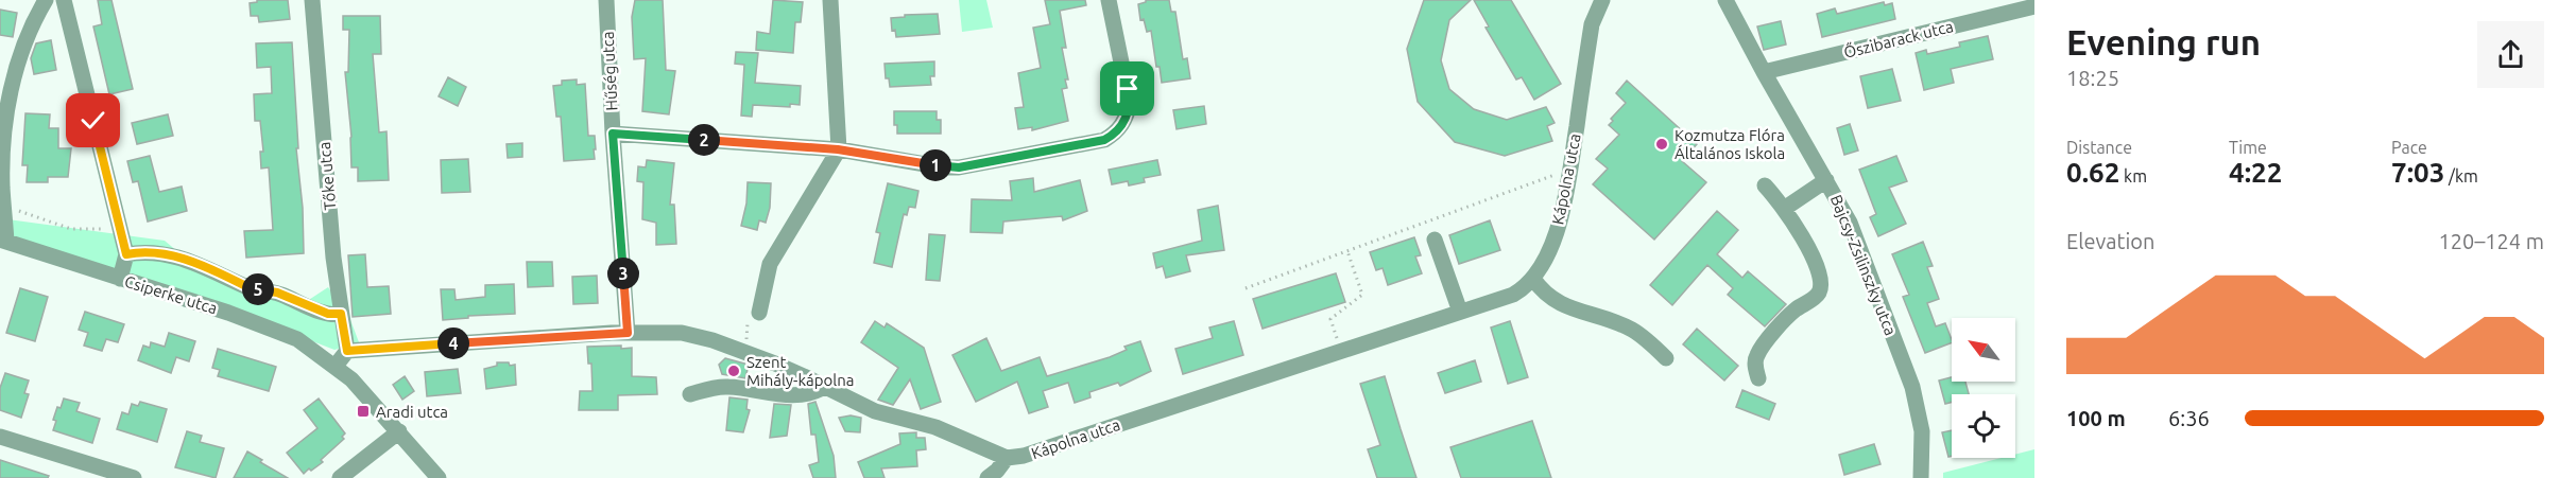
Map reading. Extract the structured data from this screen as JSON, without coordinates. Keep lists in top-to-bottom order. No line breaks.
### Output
{"streets":{"street":["Őszibarack utca","Hűség utca","Tőke utca","Kápolna utca","Bajcsy-Zsilinszky utca","Csiperke utca"]},"crossings":[["Őszibarack utca","Bajcsy-Zsilinszky utca"]],"places":{"other":["Kozmutza Flóra Általános Iskola","Szent Mihály-kápolna"],"transit":["Aradi utca"]},"north":"top left","page":{"heading":["Evening run","18:25"],"stats":[["Distance","0.62 km"],["Time","4:22"],["Pace","7:03 /km"]],"pins":["2","1","3","5","4"],"chart":["Elevation","120–124 m"],"list":[{"name":"100 m","note":"6:36"}]}}
